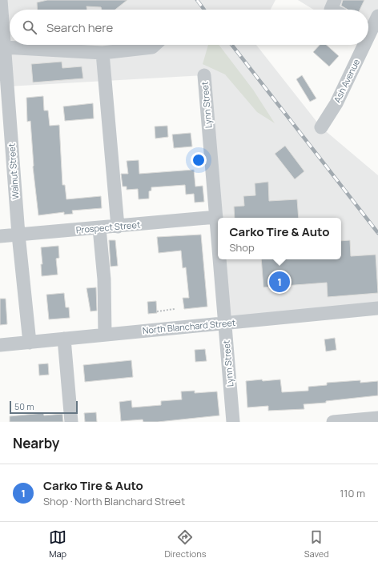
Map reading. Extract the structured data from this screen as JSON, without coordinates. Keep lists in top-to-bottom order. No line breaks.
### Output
{"streets":{"street":["Ash Avenue","Lynn Street","Walnut Street","Prospect Street","North Blanchard Street"]},"crossings":[["Lynn Street","Prospect Street"],["Lynn Street","North Blanchard Street"],["Walnut Street","Prospect Street"],["Walnut Street","North Blanchard Street"]],"scale_bar":"50 m","page":{"search":"Search here","popup":["Carko Tire & Auto","Shop"],"pins":"1","scale":"50 m","heading":"Nearby","list":[{"mark":"1","name":"Carko Tire & Auto","note":"Shop · North Blanchard Street","value":"110 m"}],"nav":["Map","Directions","Saved"]}}
